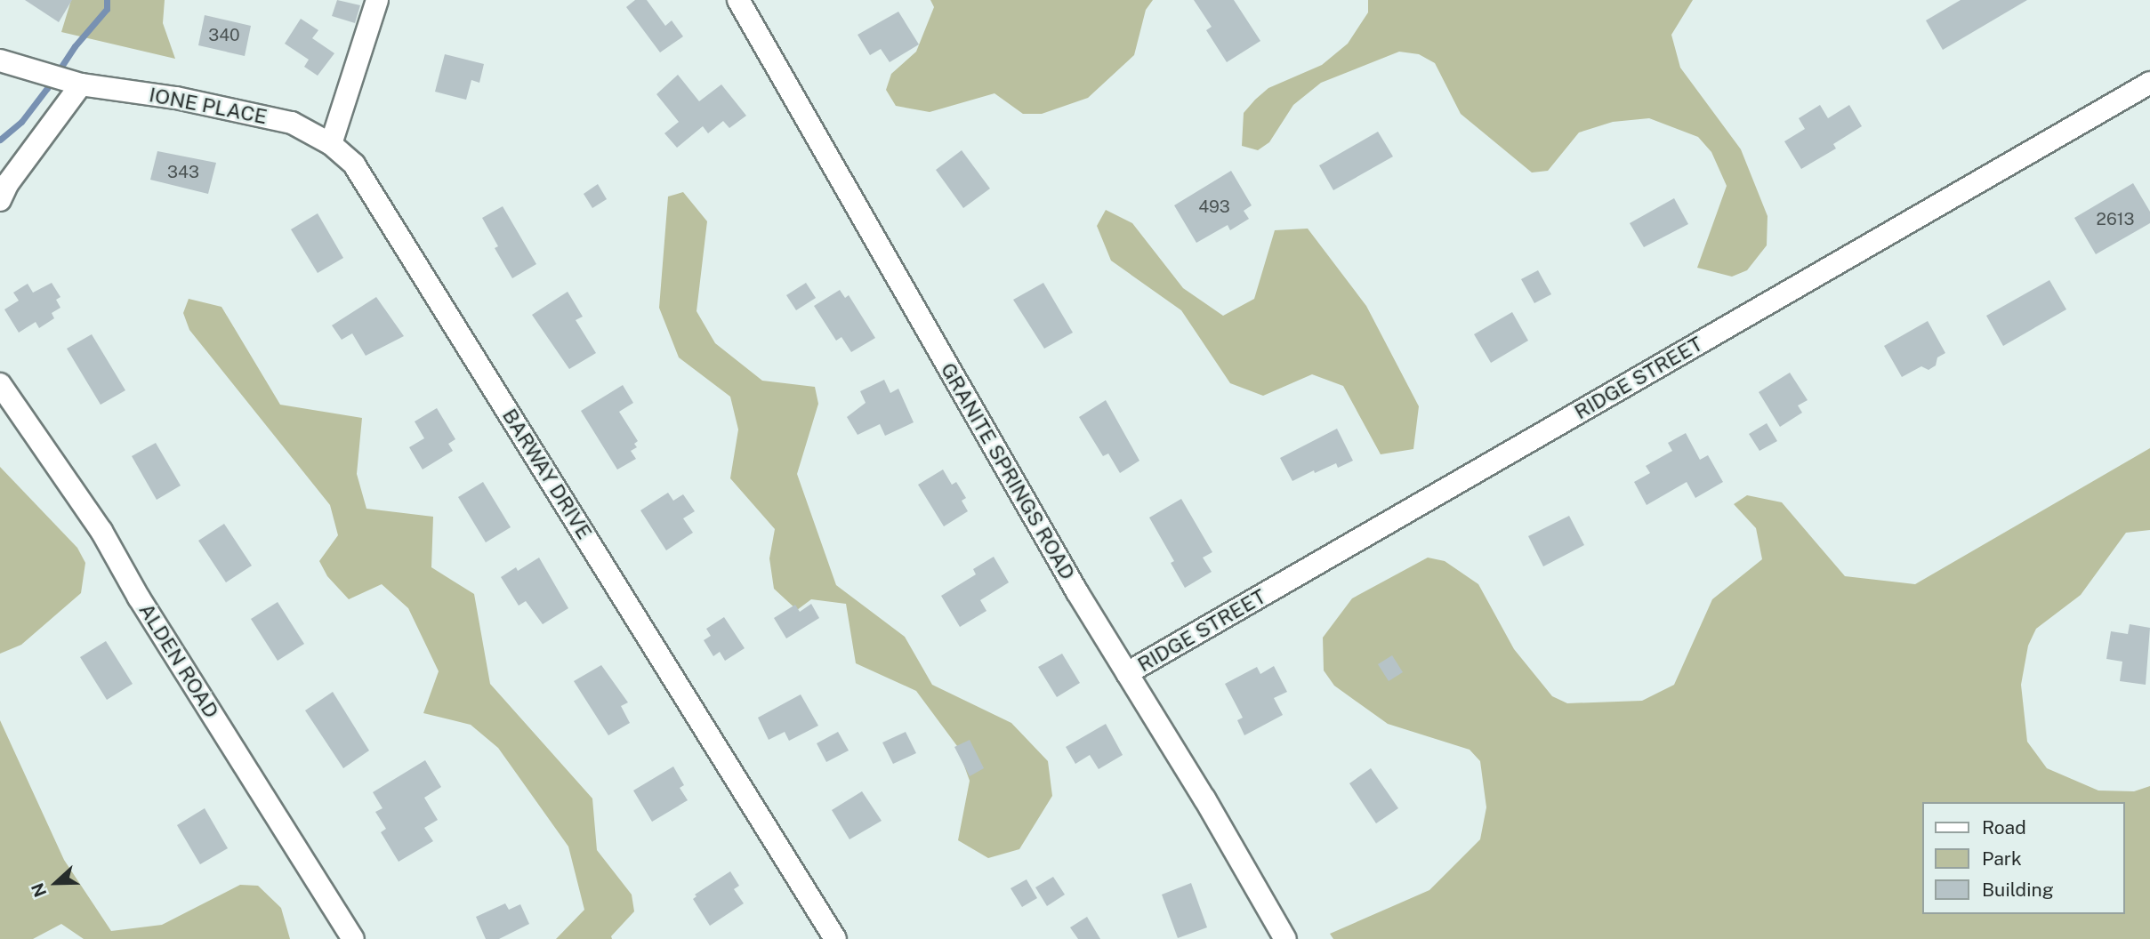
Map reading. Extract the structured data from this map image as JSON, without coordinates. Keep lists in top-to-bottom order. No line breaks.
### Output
{"streets":{"street":["IONE PLACE","RIDGE STREET","GRANITE SPRINGS ROAD","BARWAY DRIVE","ALDEN ROAD"]},"crossings":[["IONE PLACE","BARWAY DRIVE"],["RIDGE STREET","GRANITE SPRINGS ROAD"]],"house_numbers":["340","343","493","2613"],"legend":["Road","Park","Building"],"north":"left"}
